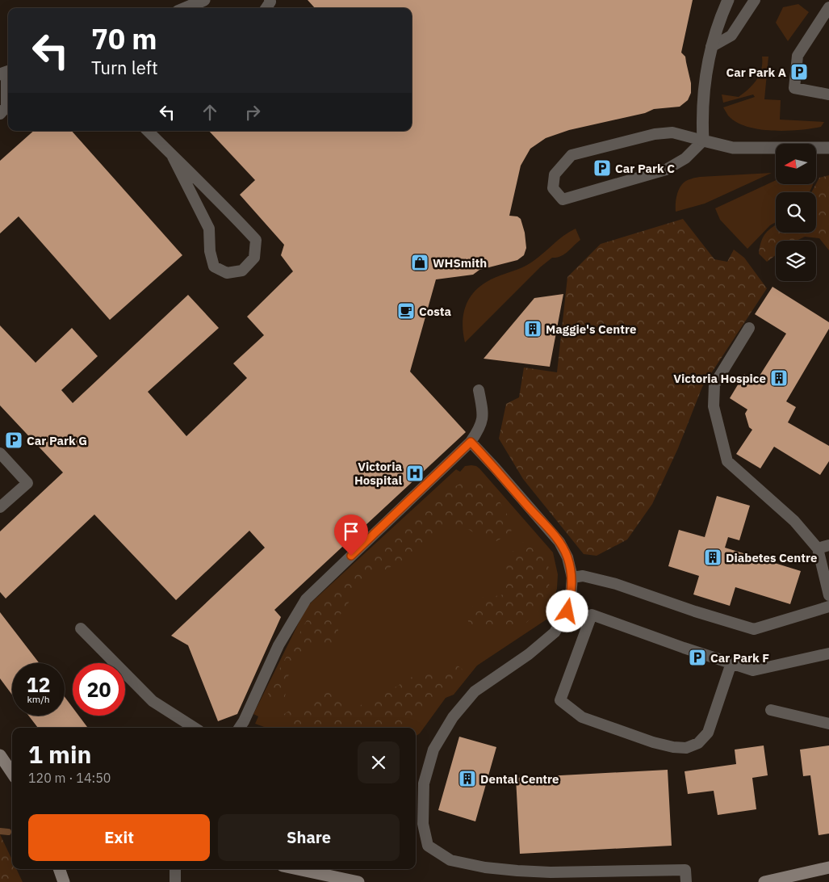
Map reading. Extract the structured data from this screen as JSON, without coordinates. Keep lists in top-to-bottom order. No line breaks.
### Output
{"places":{"parking":["Car Park A","Car Park C","Car Park G","Car Park F"],"shop":["WHSmith"],"cafe":["Costa"],"building":["Maggie's Centre","Victoria Hospice","Diabetes Centre","Dental Centre"],"hospital":["Victoria Hospital"]},"north":"left","page":{"turn":["70 m","Turn left"],"speed":"12 km/h","limit":"20","heading":["1 min","120 m · 14:50"],"buttons":["Exit","Share"]}}
